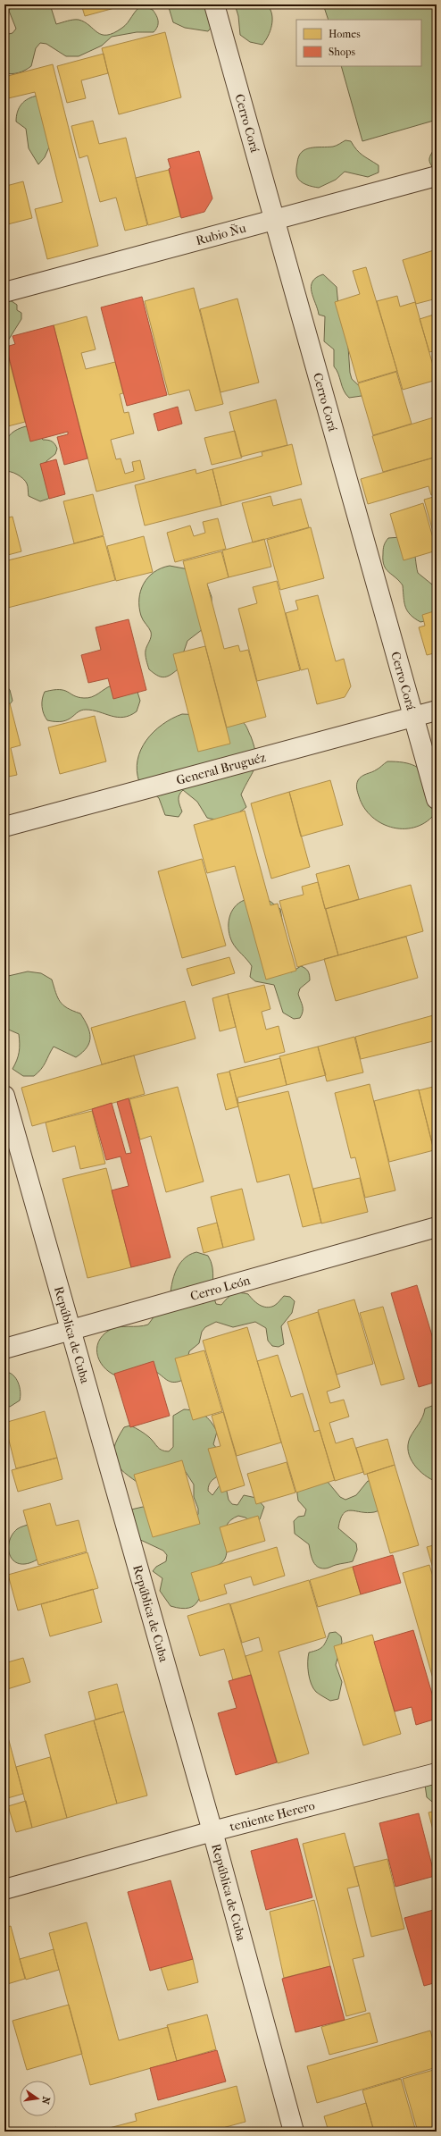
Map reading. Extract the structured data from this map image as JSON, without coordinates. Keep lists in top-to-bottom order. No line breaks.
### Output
{"streets":{"street":["Cerro Corá","Rubio Ñu","General Bruguéz","Cerro León","República de Cuba","teniente Herero"]},"crossings":[["Cerro Corá","Rubio Ñu"],["Cerro Corá","General Bruguéz"],["Cerro León","República de Cuba"],["República de Cuba","teniente Herero"]],"legend":["Homes","Shops"],"north":"right"}
